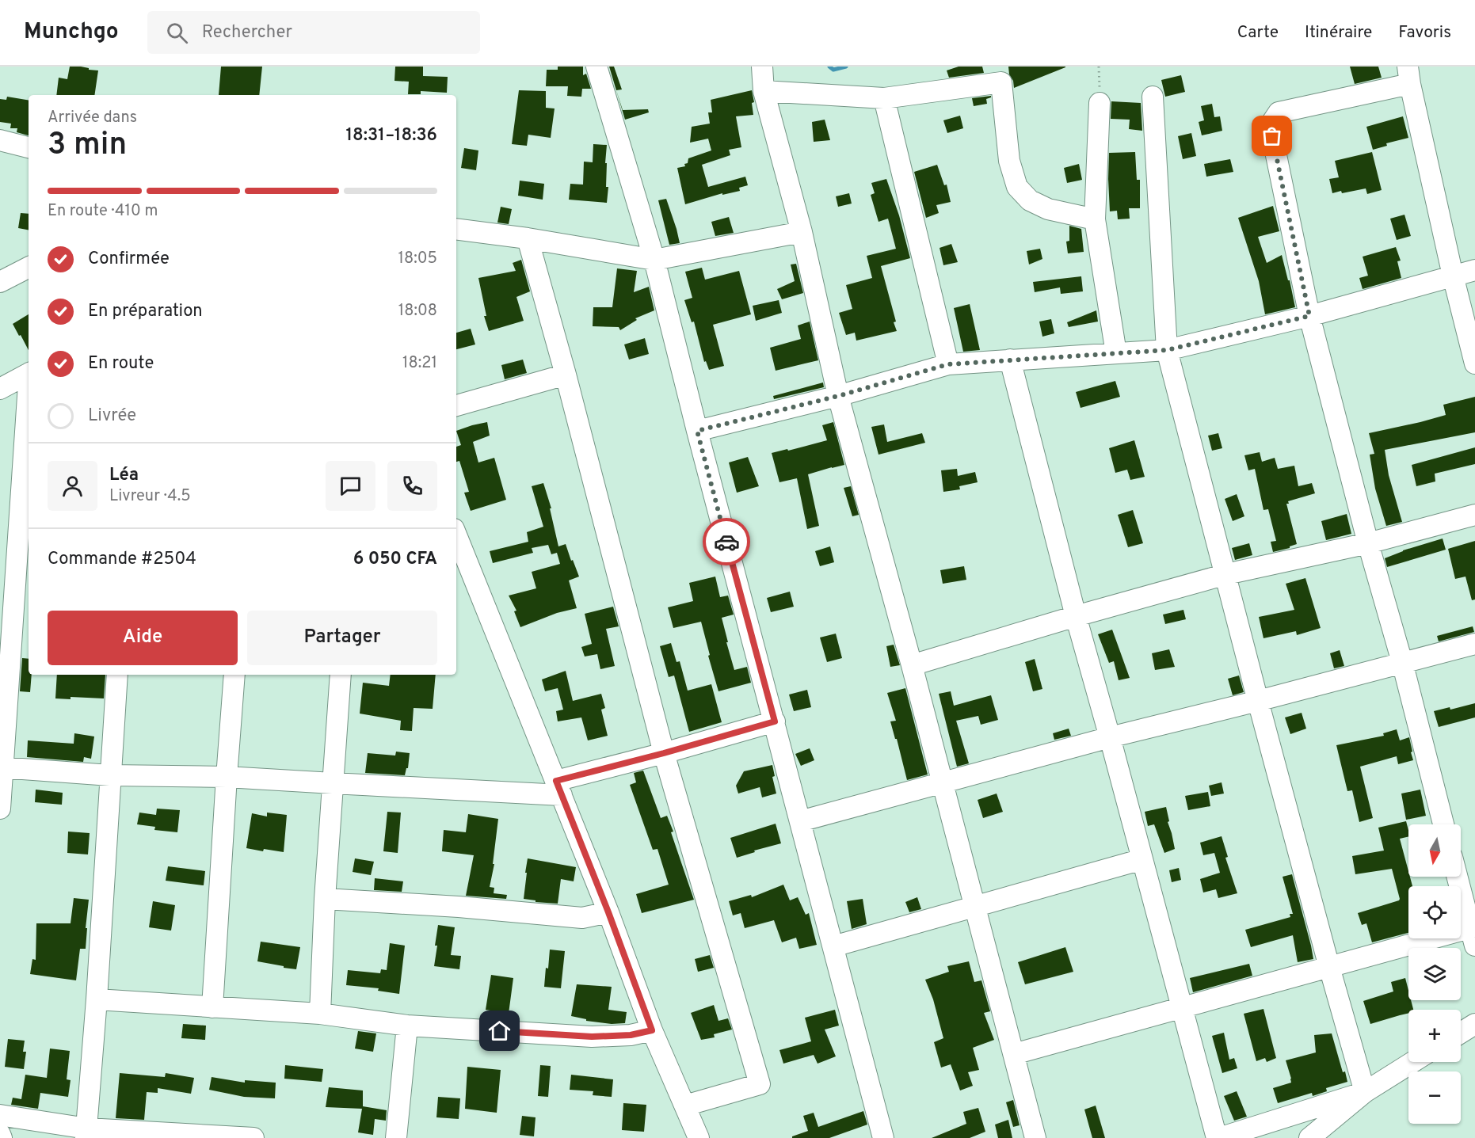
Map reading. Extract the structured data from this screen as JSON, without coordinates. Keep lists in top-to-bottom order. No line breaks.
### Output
{"north":"bottom","page":{"header":"Munchgo","search":"Rechercher","nav":["Carte","Itinéraire","Favoris"],"heading":["3 min","Arrivée dans","18:31–18:36"],"panel":["Léa","Livreur · 4.5","Commande #2504","6 050 CFA"],"bar":"En route · 410 m","list":[["Confirmée","18:05"],["En préparation","18:08"],["En route","18:21"],"Livrée"],"buttons":["Aide","Partager"],"map_buttons":["+","−"]}}
